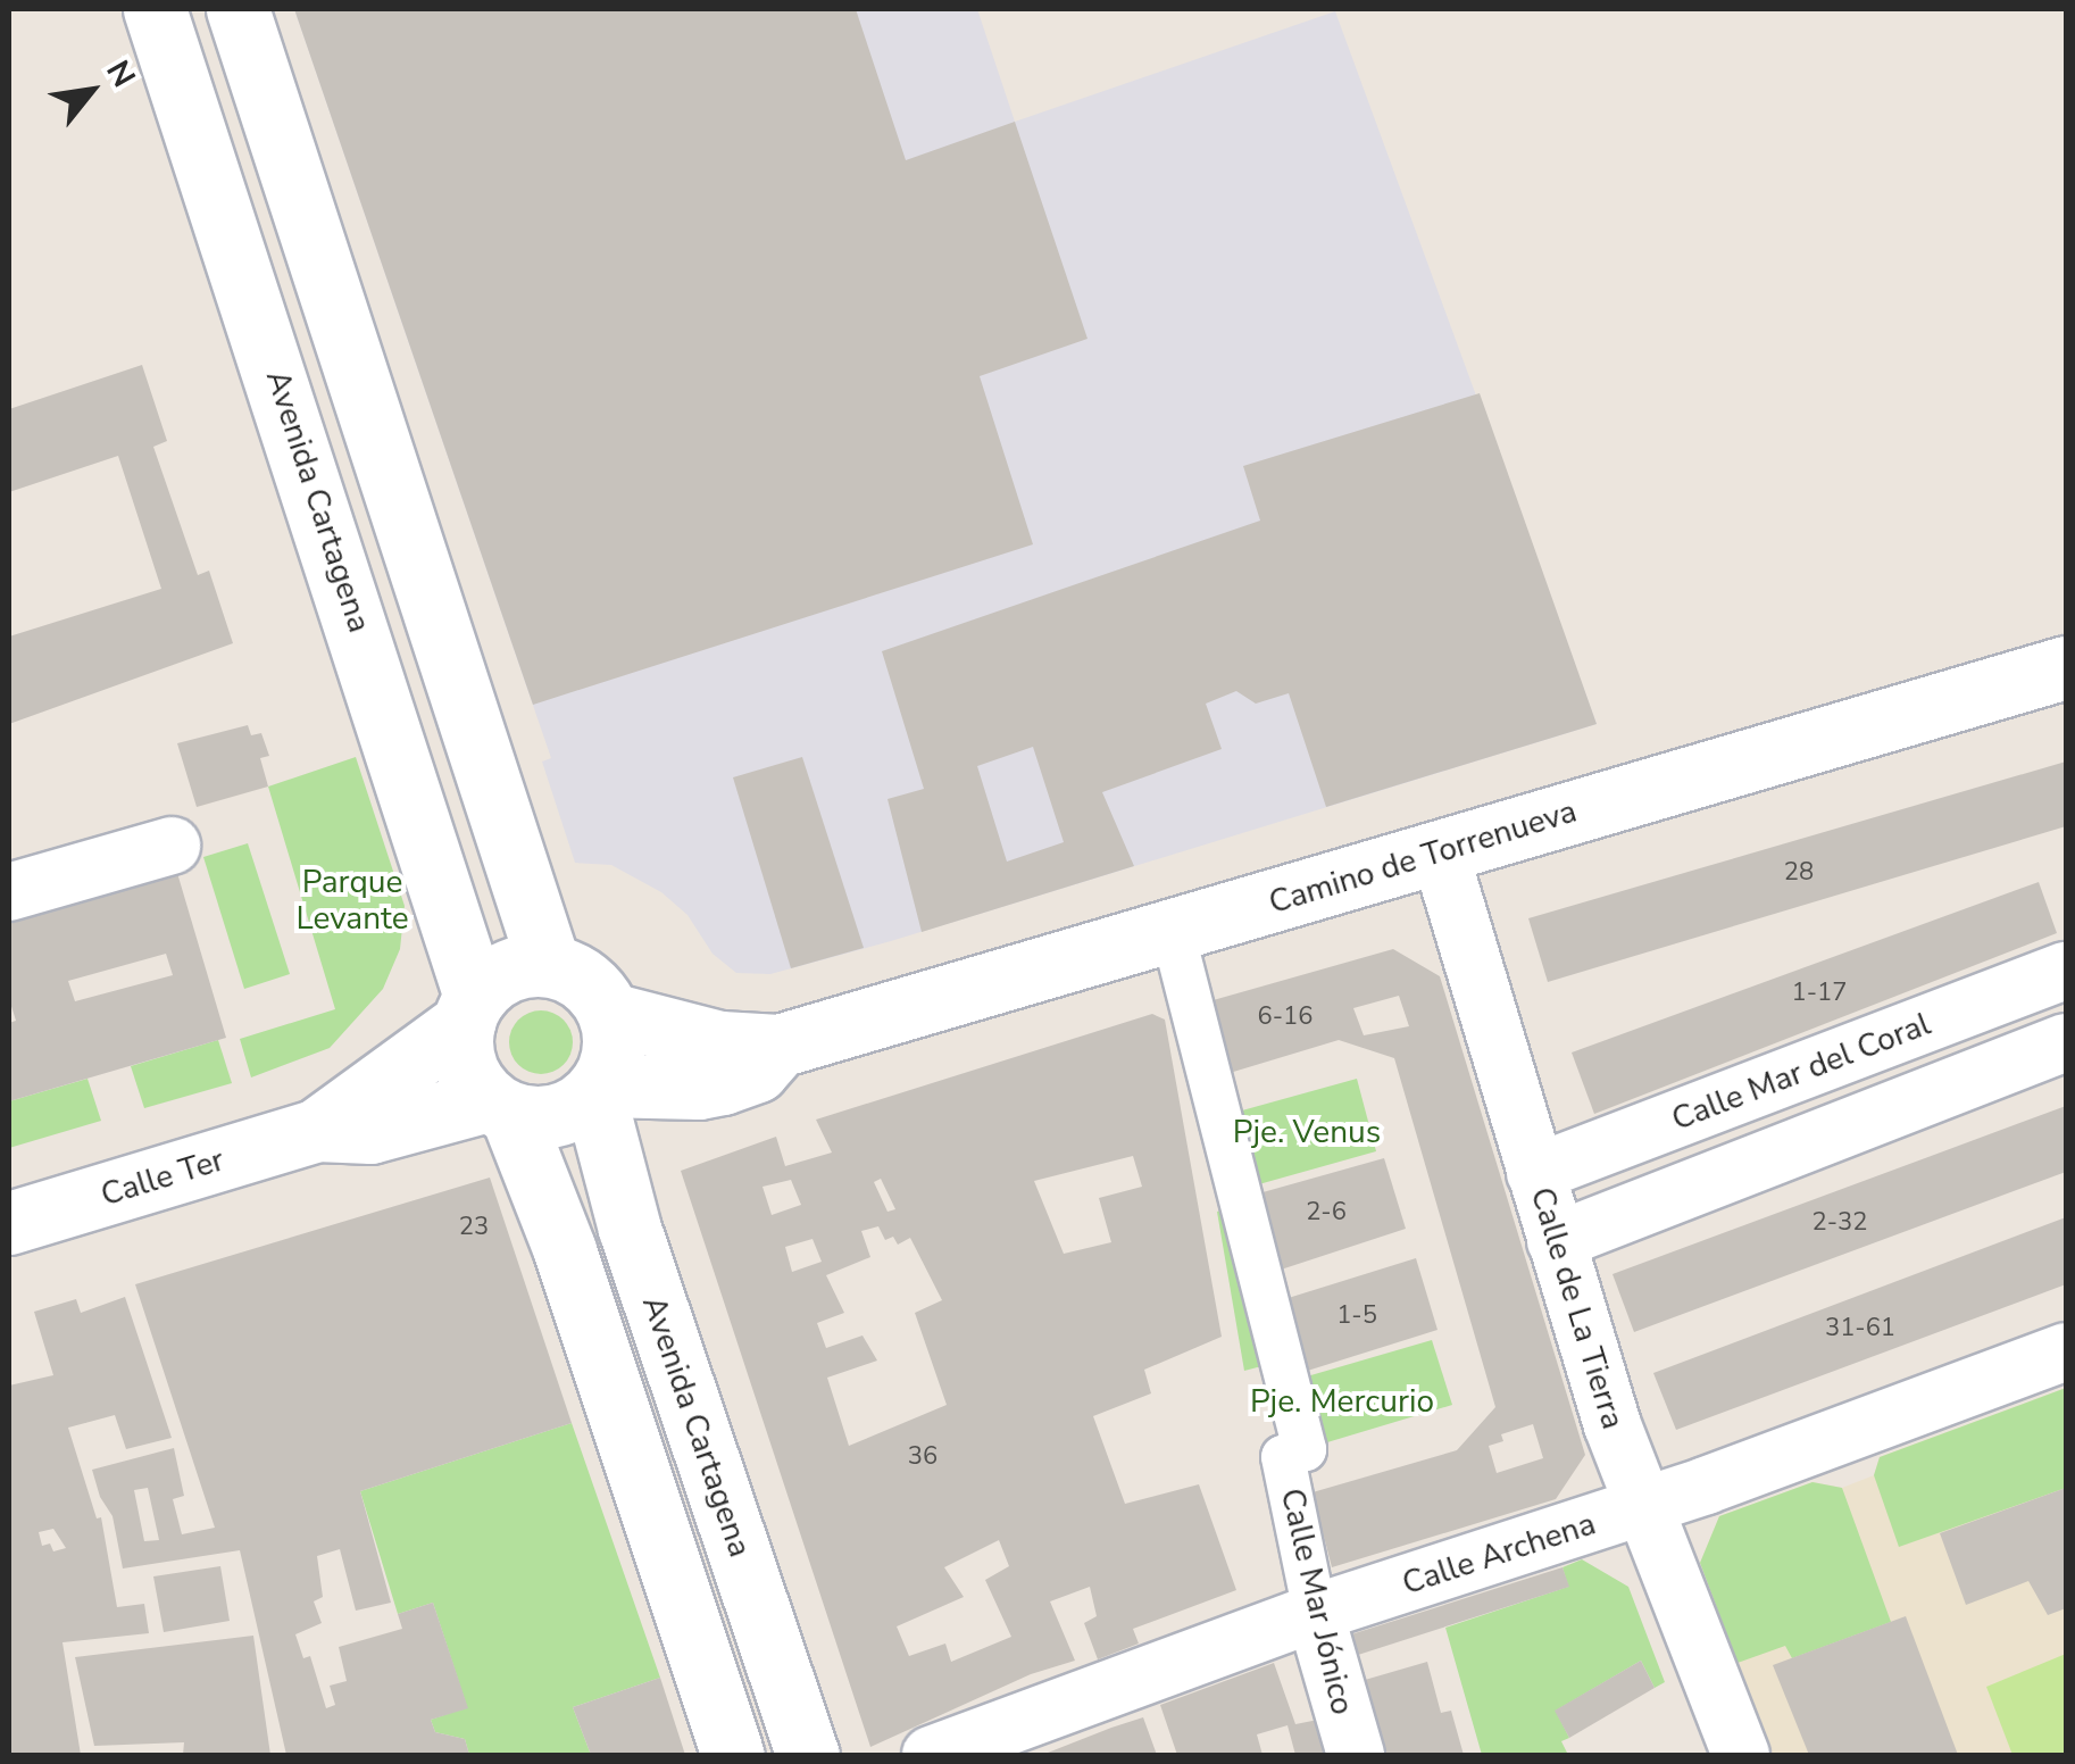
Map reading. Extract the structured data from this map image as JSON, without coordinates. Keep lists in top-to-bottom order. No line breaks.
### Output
{"streets":{"main road":["Avenida Cartagena","Camino de Torrenueva","Calle Ter"],"street":["Calle Mar del Coral","Calle de La Tierra","Calle Archena","Calle Mar Jónico"]},"crossings":[["Avenida Cartagena","Camino de Torrenueva"],["Avenida Cartagena","Calle Ter"],["Camino de Torrenueva","Calle Ter"],["Camino de Torrenueva","Calle de La Tierra"],["Camino de Torrenueva","Calle Mar Jónico"],["Calle Mar del Coral","Calle de La Tierra"],["Calle de La Tierra","Calle Archena"],["Calle Archena","Calle Mar Jónico"]],"parks":["Parque Levante","Pje. Venus","Pje. Mercurio"],"house_numbers":["28","1-17","6-16","2-6","2-32","23","1-5","31-61","36"],"north":"top right"}
